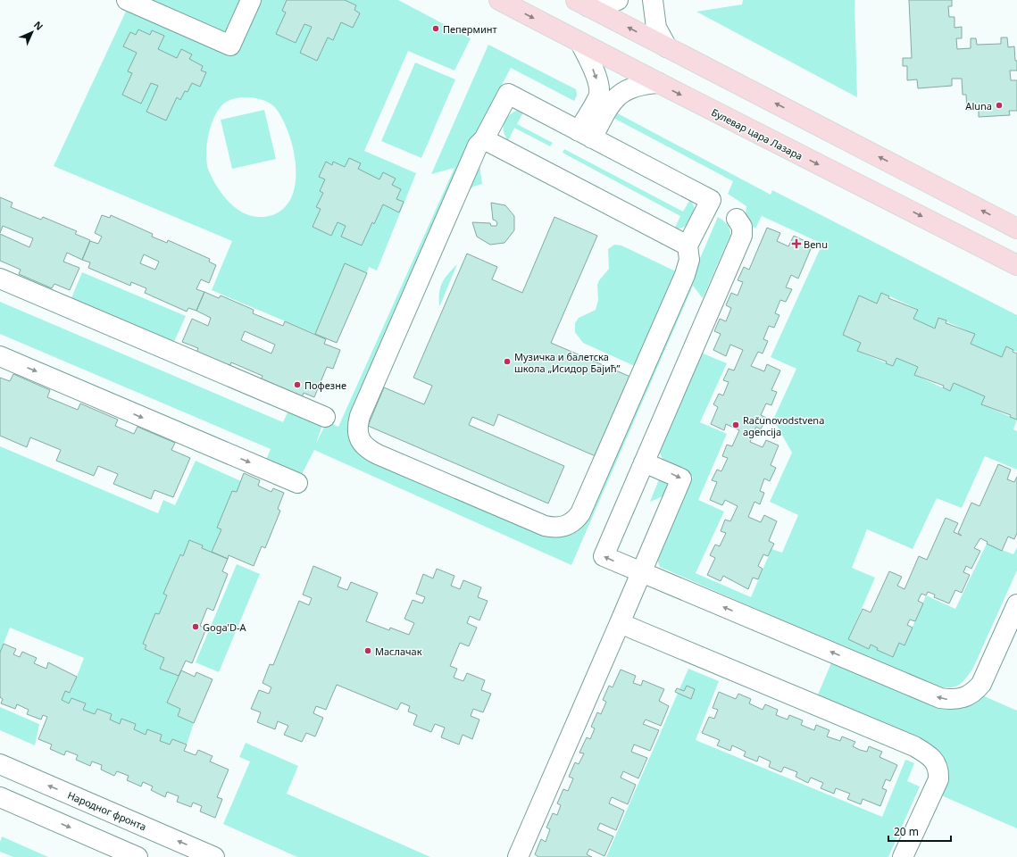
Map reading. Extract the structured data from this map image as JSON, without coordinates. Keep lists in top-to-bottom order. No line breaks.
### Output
{"streets":{"main road":["Булевар цара Лазара"],"street":["Народног фронта"]},"places":{"other":["Пеперминт","Aluna","Музичка и балетска школа „Исидор Бајић”","Пофезне","Računovodstvena agencija","Goga'D-A","Маслачак"],"health":["Benu"]},"scale_bar":"20 m","north":"top right"}
